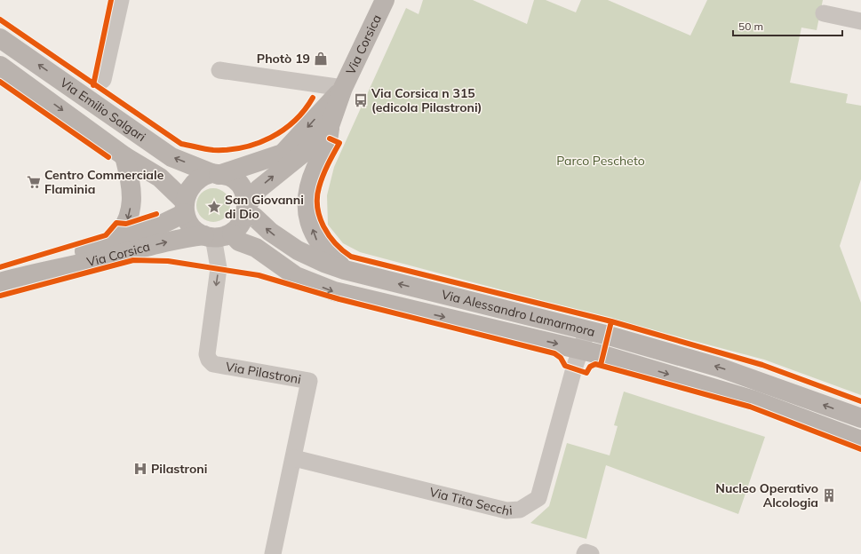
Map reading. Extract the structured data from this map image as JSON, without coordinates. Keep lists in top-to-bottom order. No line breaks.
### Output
{"streets":{"main road":["Via Corsica","Via Emilio Salgari","Via Alessandro Lamarmora"],"street":["Via Pilastroni","Via Tita Secchi"]},"crossings":[["Via Corsica","Via Emilio Salgari"],["Via Corsica","Via Alessandro Lamarmora"],["Via Corsica","Via Pilastroni"],["Via Emilio Salgari","Via Alessandro Lamarmora"],["Via Emilio Salgari","Via Pilastroni"],["Via Alessandro Lamarmora","Via Pilastroni"],["Via Alessandro Lamarmora","Via Tita Secchi"],["Via Pilastroni","Via Tita Secchi"]],"parks":["Parco Pescheto"],"places":{"shop":["Photò 19"],"bus stop":["Via Corsica n 315 (edicola Pilastroni)"],"supermarket":["Centro Commerciale Flaminia"],"place":["San Giovanni di Dio"],"hospital":["Pilastroni"],"building":["Nucleo Operativo Alcologia"]},"scale_bar":"50 m"}
